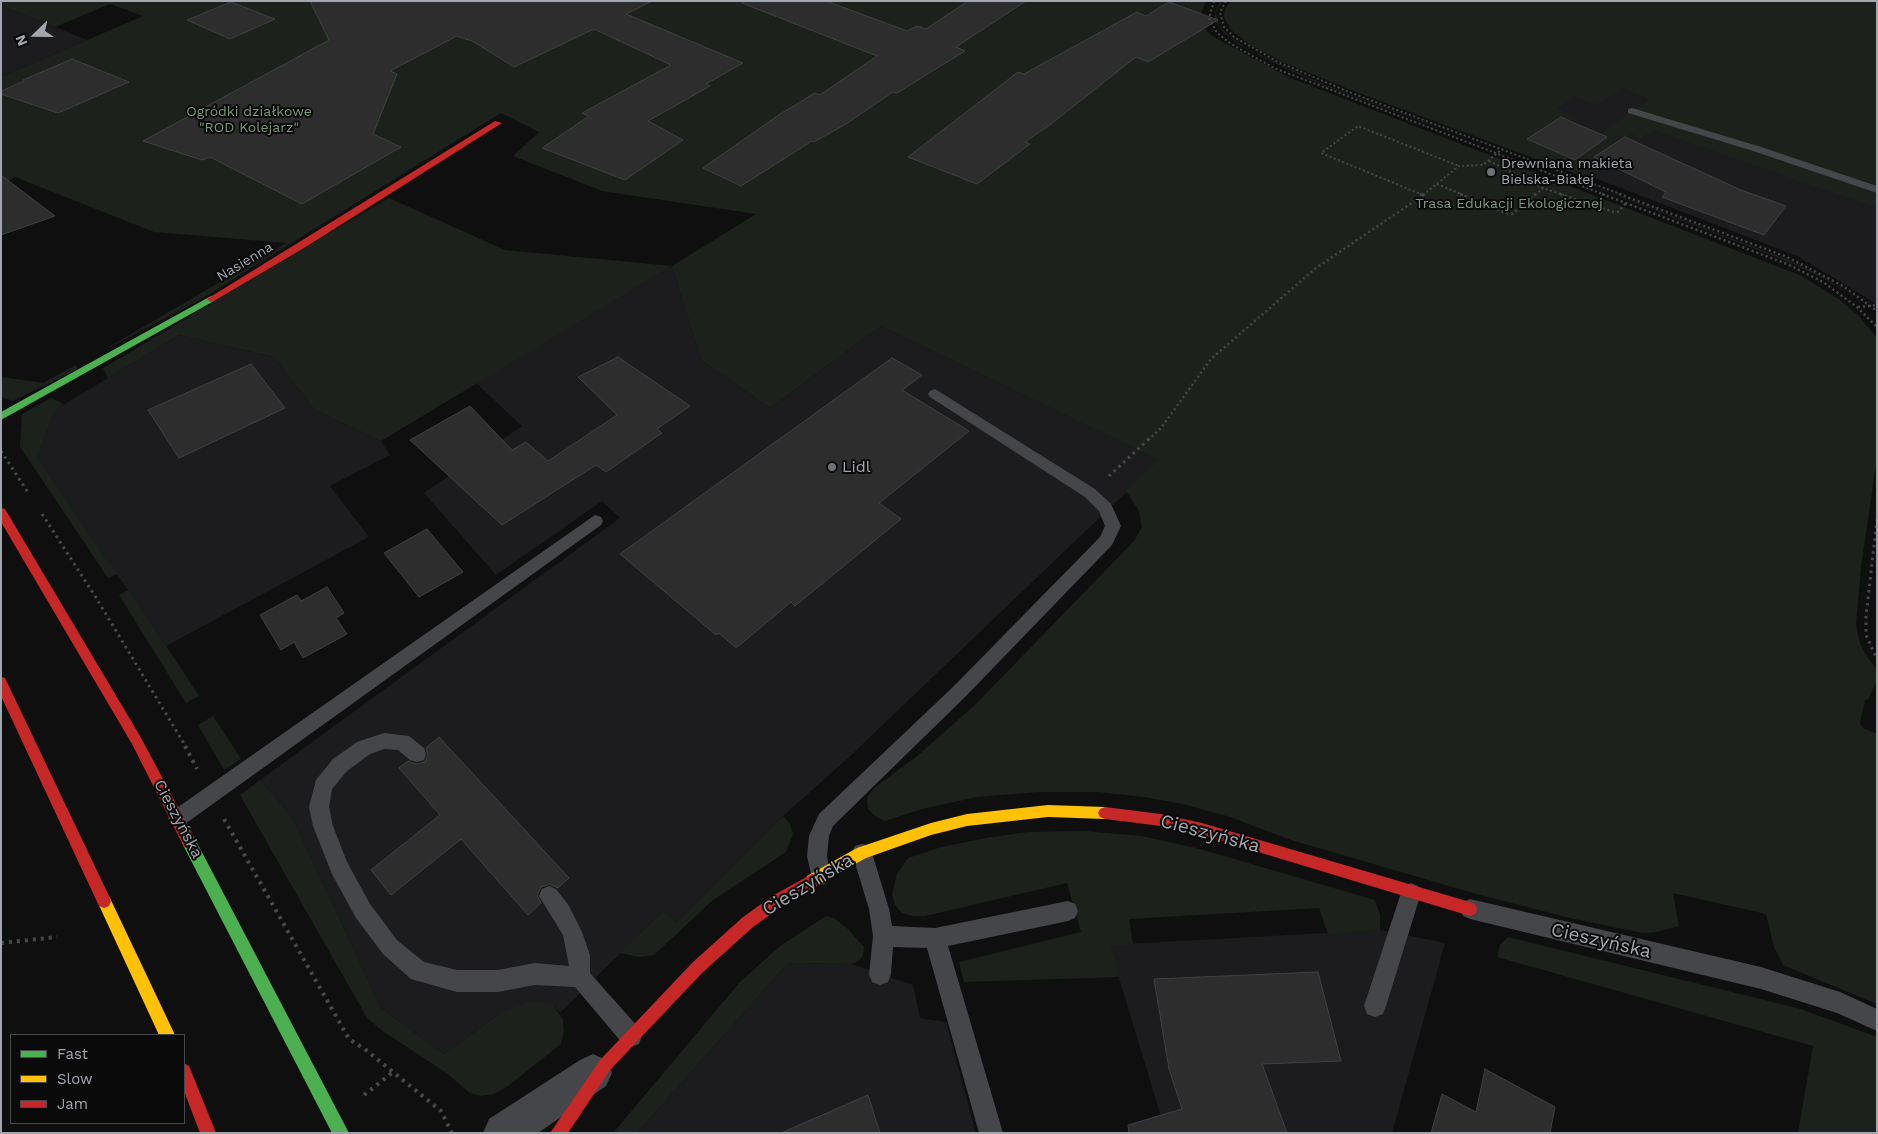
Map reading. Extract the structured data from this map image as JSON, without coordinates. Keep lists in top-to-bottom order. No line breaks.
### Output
{"streets":{"street":["Nasienna","Cieszyńska"]},"parks":["Ogródki działkowe \"ROD Kolejarz\"","Trasa Edukacji Ekologicznej"],"places":["Drewniana makieta Bielska-Białej","Lidl"],"legend":["Fast","Slow","Jam"],"north":"left"}
